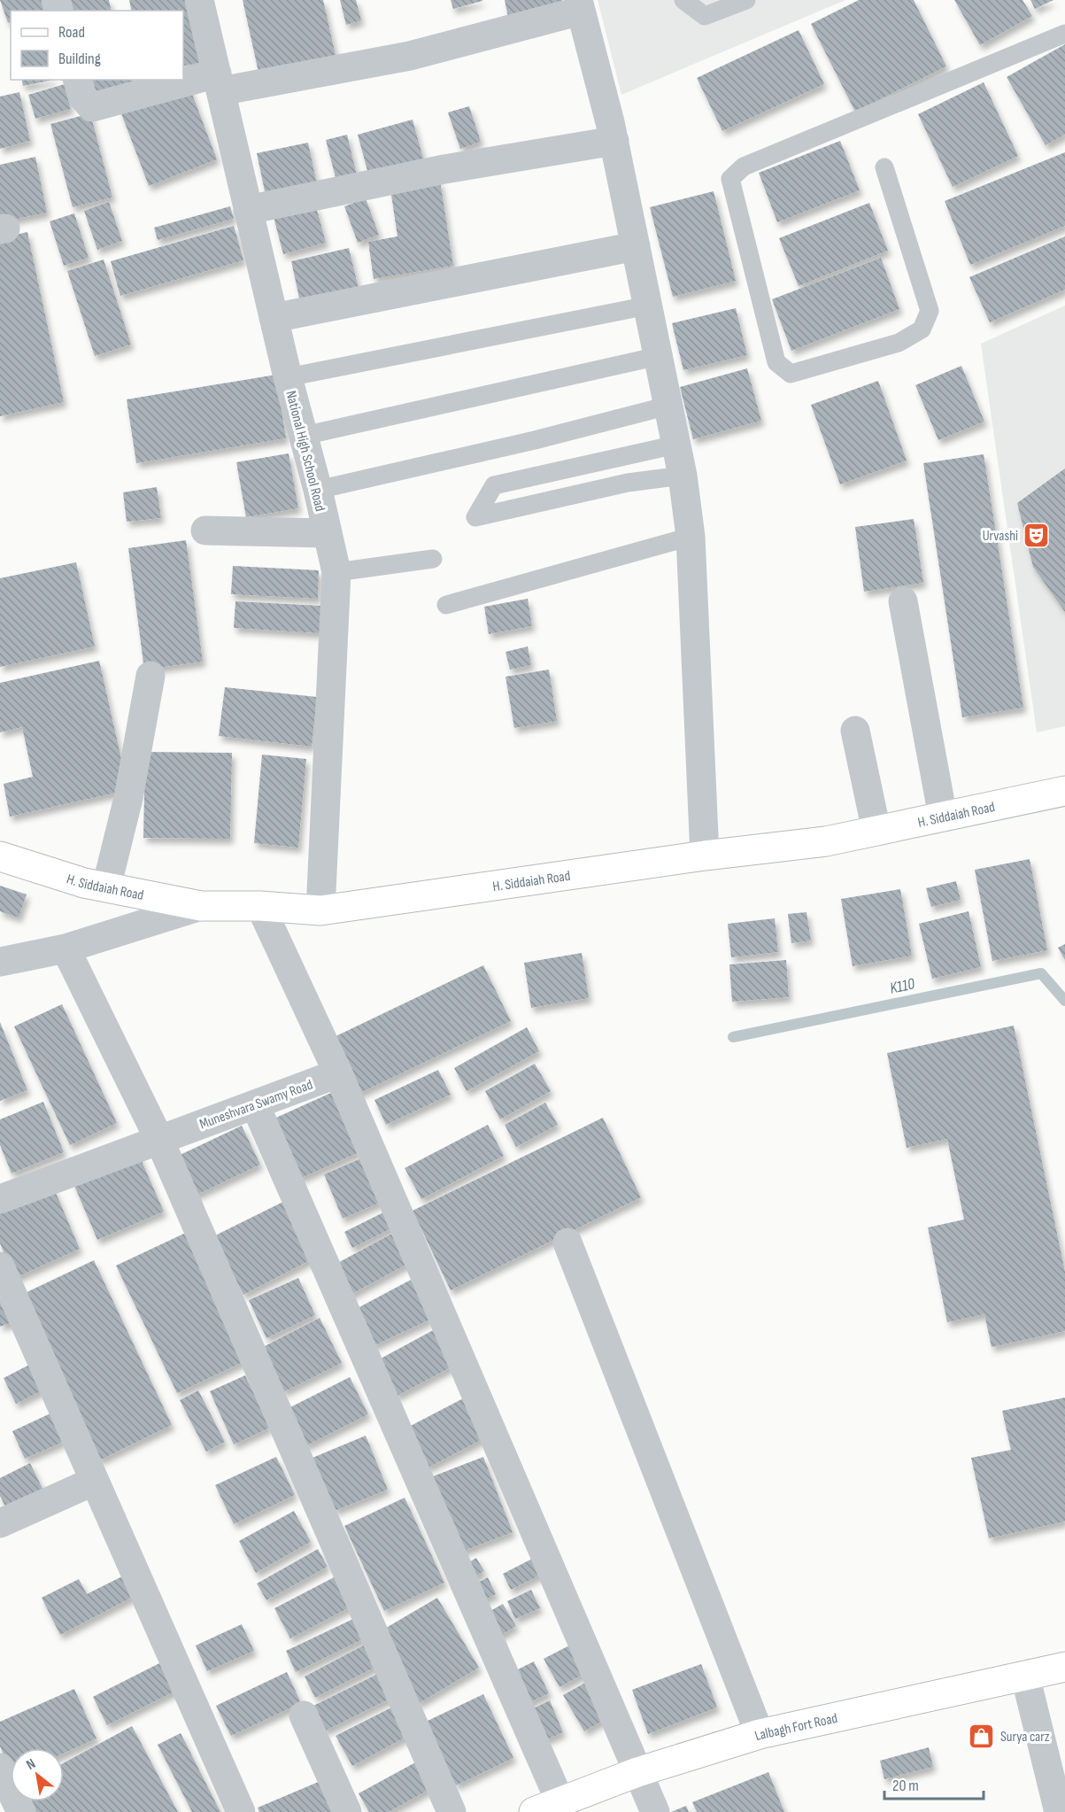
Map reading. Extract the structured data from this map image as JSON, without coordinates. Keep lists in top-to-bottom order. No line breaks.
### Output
{"streets":{"main road":["H. Siddaiah Road","Lalbagh Fort Road"],"street":["National High School Road","Muneshvara Swamy Road"]},"crossings":[["National High School Road","H. Siddaiah Road"]],"water":["K110"],"places":{"theatre":["Urvashi"],"shop":["Surya carz"]},"legend":["Road","Building"],"scale_bar":"20 m","north":"top left"}
